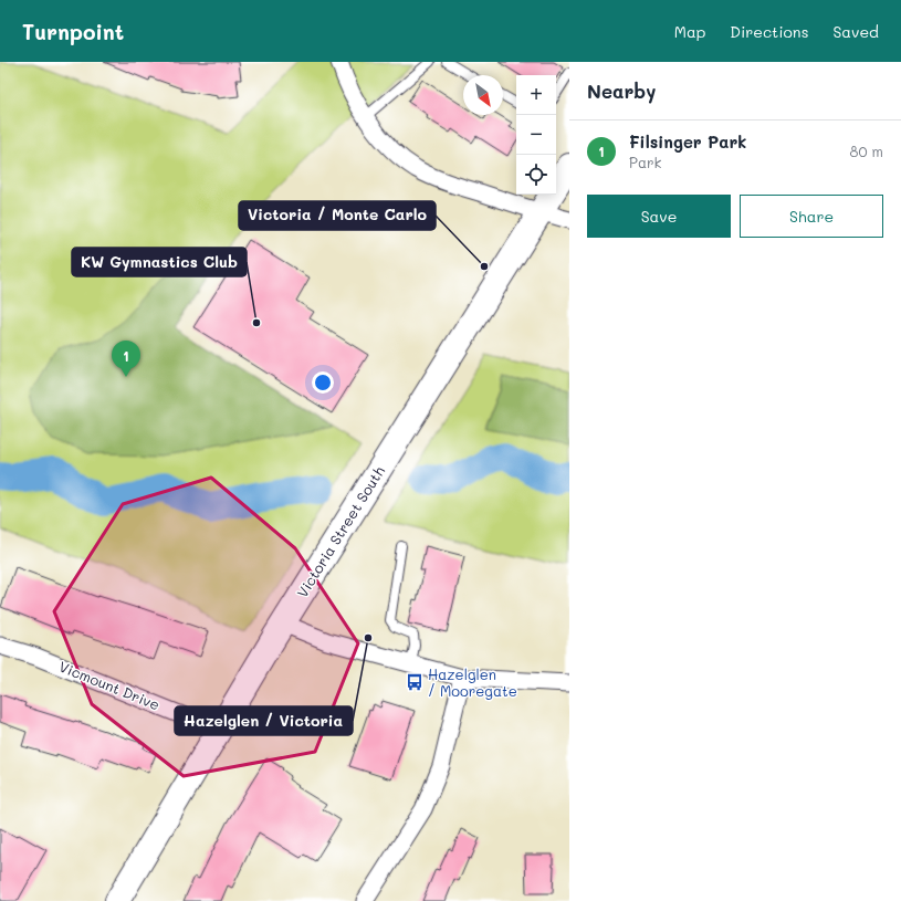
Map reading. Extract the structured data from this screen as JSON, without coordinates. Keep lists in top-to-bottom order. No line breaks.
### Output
{"streets":{"main road":["Victoria Street South"],"street":["Vicmount Drive"]},"crossings":[["Victoria Street South","Vicmount Drive"]],"places":{"other":["Victoria / Monte Carlo","KW Gymnastics Club","Hazelglen / Victoria"],"bus stop":["Hazelglen / Mooregate"]},"north":"bottom right","page":{"header":"Turnpoint","nav":["Map","Directions","Saved"],"heading":"Nearby","map_buttons":["+","−"],"list":[{"mark":"1","name":"Filsinger Park","note":"Park","value":"80 m"}],"buttons":["Save","Share"],"pins":"1"}}
